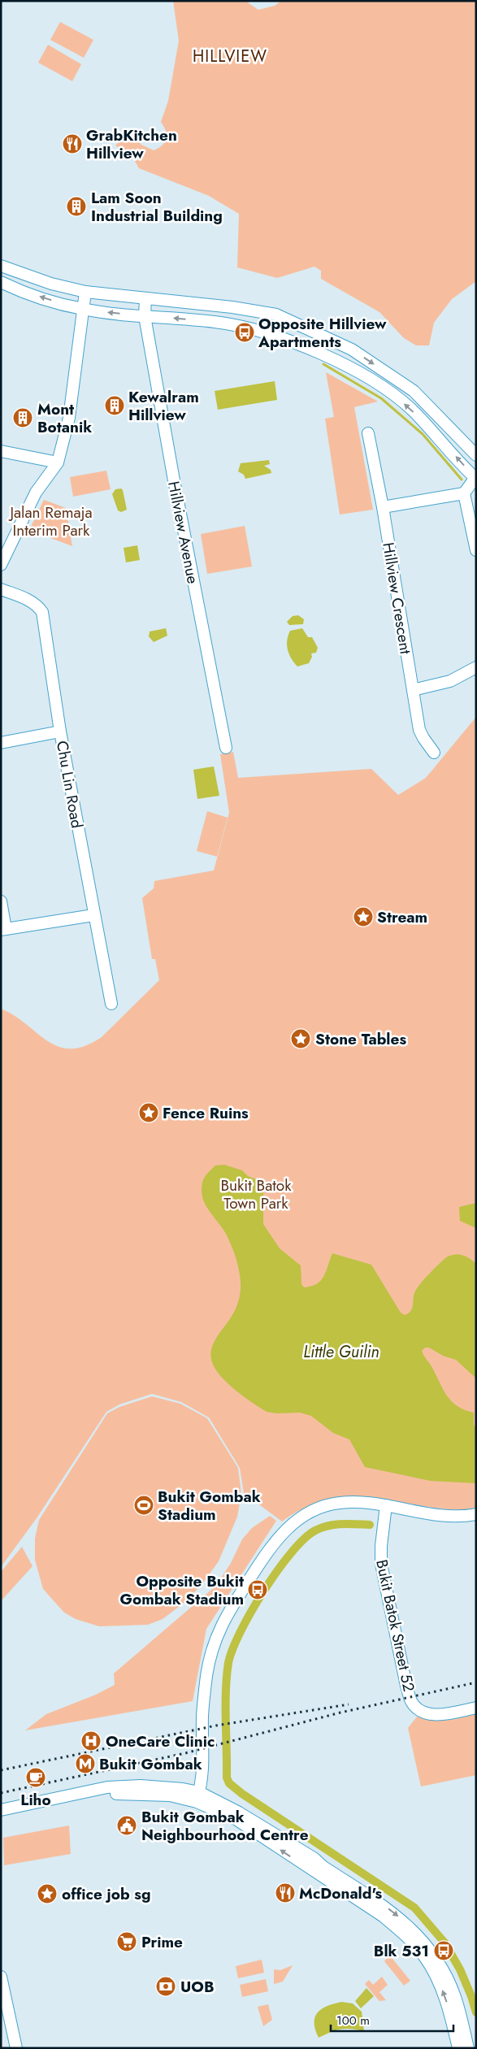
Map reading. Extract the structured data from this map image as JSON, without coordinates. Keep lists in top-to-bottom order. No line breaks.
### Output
{"streets":{"street":["Hillview Avenue","Hillview Crescent","Chu Lin Road","Bukit Batok Street 52"]},"districts":["HILLVIEW"],"water":["Little Guilin"],"parks":["Jalan Remaja Interim Park","Bukit Batok Town Park"],"places":{"restaurant":["GrabKitchen Hillview","McDonald's"],"building":["Lam Soon Industrial Building","Kewalram Hillview","Mont Botanik"],"bus stop":["Opposite Hillview Apartments","Opposite Bukit Gombak Stadium","Blk 531"],"place":["Stream","Stone Tables","Fence Ruins","office job sg"],"sports":["Bukit Gombak Stadium"],"hospital":["OneCare Clinic"],"metro station":["Bukit Gombak"],"cafe":["Liho"],"public building":["Bukit Gombak Neighbourhood Centre"],"supermarket":["Prime"],"bank":["UOB"]},"scale_bar":"100 m"}
